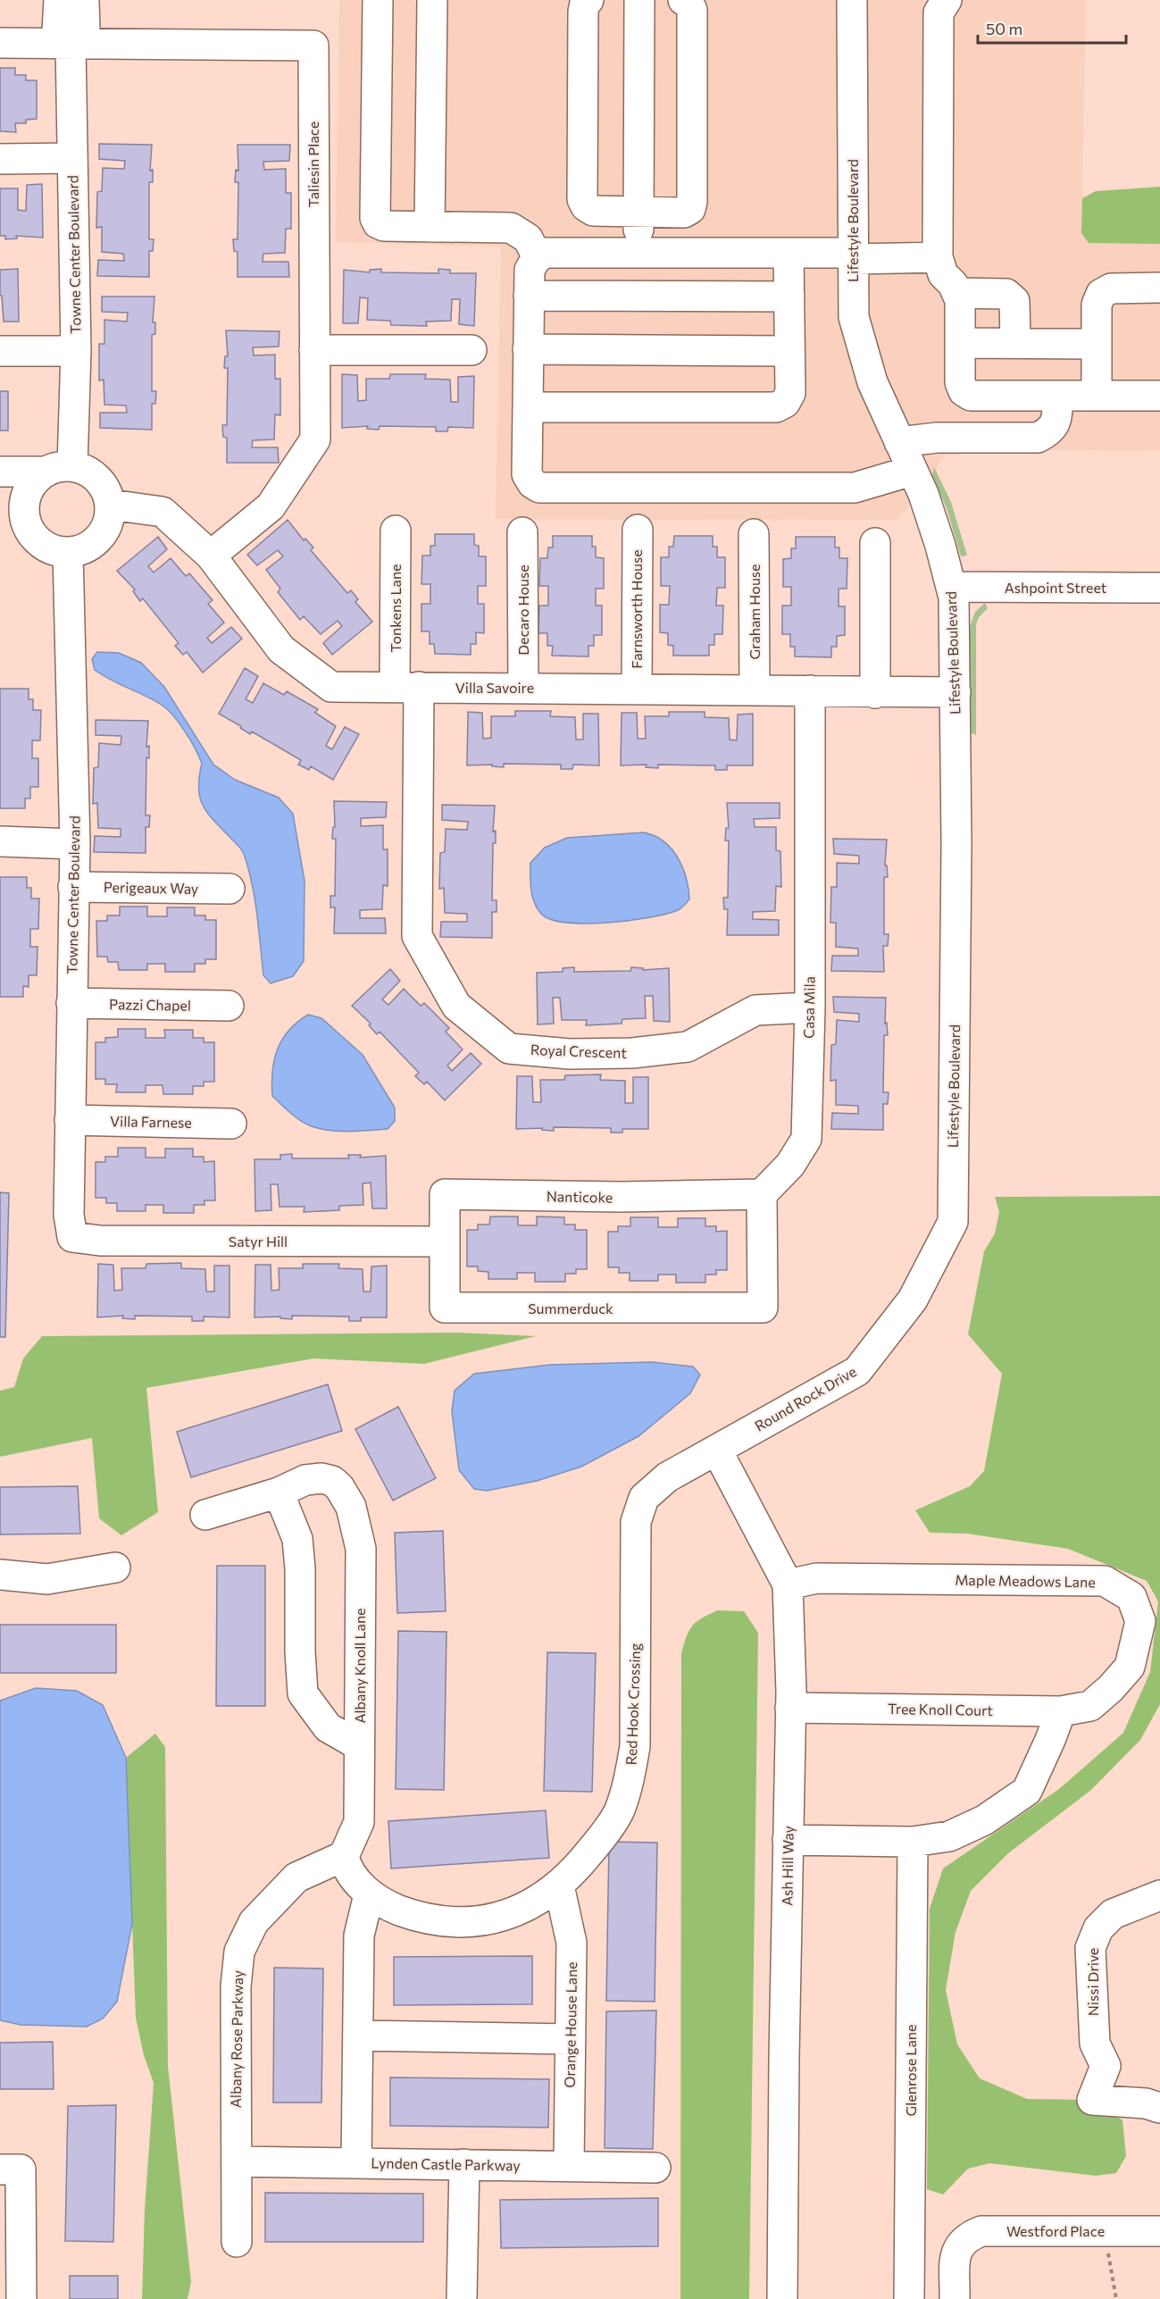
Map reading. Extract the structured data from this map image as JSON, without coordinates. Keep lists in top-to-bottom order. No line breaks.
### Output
{"streets":{"street":["Taliesin Place","Lifestyle Boulevard","Towne Center Boulevard","Ashpoint Street","Tonkens Lane","Farnsworth House","Decaro House","Graham House","Villa Savoire","Perigeaux Way","Pazzi Chapel","Casa Mila","Royal Crescent","Villa Farnese","Nanticoke","Satyr Hill","Summerduck","Round Rock Drive","Maple Meadows Lane","Albany Knoll Lane","Red Hook Crossing","Tree Knoll Court","Ash Hill Way","Nissi Drive","Orange House Lane","Albany Rose Parkway","Glenrose Lane","Lynden Castle Parkway","Westford Place"]},"crossings":[["Taliesin Place","Towne Center Boulevard"],["Taliesin Place","Villa Savoire"],["Lifestyle Boulevard","Ashpoint Street"],["Lifestyle Boulevard","Villa Savoire"],["Lifestyle Boulevard","Round Rock Drive"],["Towne Center Boulevard","Villa Savoire"],["Towne Center Boulevard","Perigeaux Way"],["Towne Center Boulevard","Pazzi Chapel"],["Towne Center Boulevard","Villa Farnese"],["Towne Center Boulevard","Satyr Hill"],["Tonkens Lane","Villa Savoire"],["Tonkens Lane","Royal Crescent"],["Farnsworth House","Villa Savoire"],["Decaro House","Villa Savoire"],["Graham House","Villa Savoire"],["Villa Savoire","Casa Mila"],["Villa Savoire","Royal Crescent"],["Casa Mila","Royal Crescent"],["Casa Mila","Nanticoke"],["Casa Mila","Summerduck"],["Nanticoke","Satyr Hill"],["Nanticoke","Summerduck"],["Satyr Hill","Summerduck"],["Round Rock Drive","Red Hook Crossing"],["Round Rock Drive","Ash Hill Way"],["Maple Meadows Lane","Tree Knoll Court"],["Maple Meadows Lane","Ash Hill Way"],["Albany Knoll Lane","Red Hook Crossing"],["Albany Knoll Lane","Albany Rose Parkway"],["Red Hook Crossing","Ash Hill Way"],["Red Hook Crossing","Orange House Lane"],["Red Hook Crossing","Albany Rose Parkway"],["Tree Knoll Court","Ash Hill Way"],["Orange House Lane","Lynden Castle Parkway"],["Albany Rose Parkway","Lynden Castle Parkway"]],"scale_bar":"50 m"}
